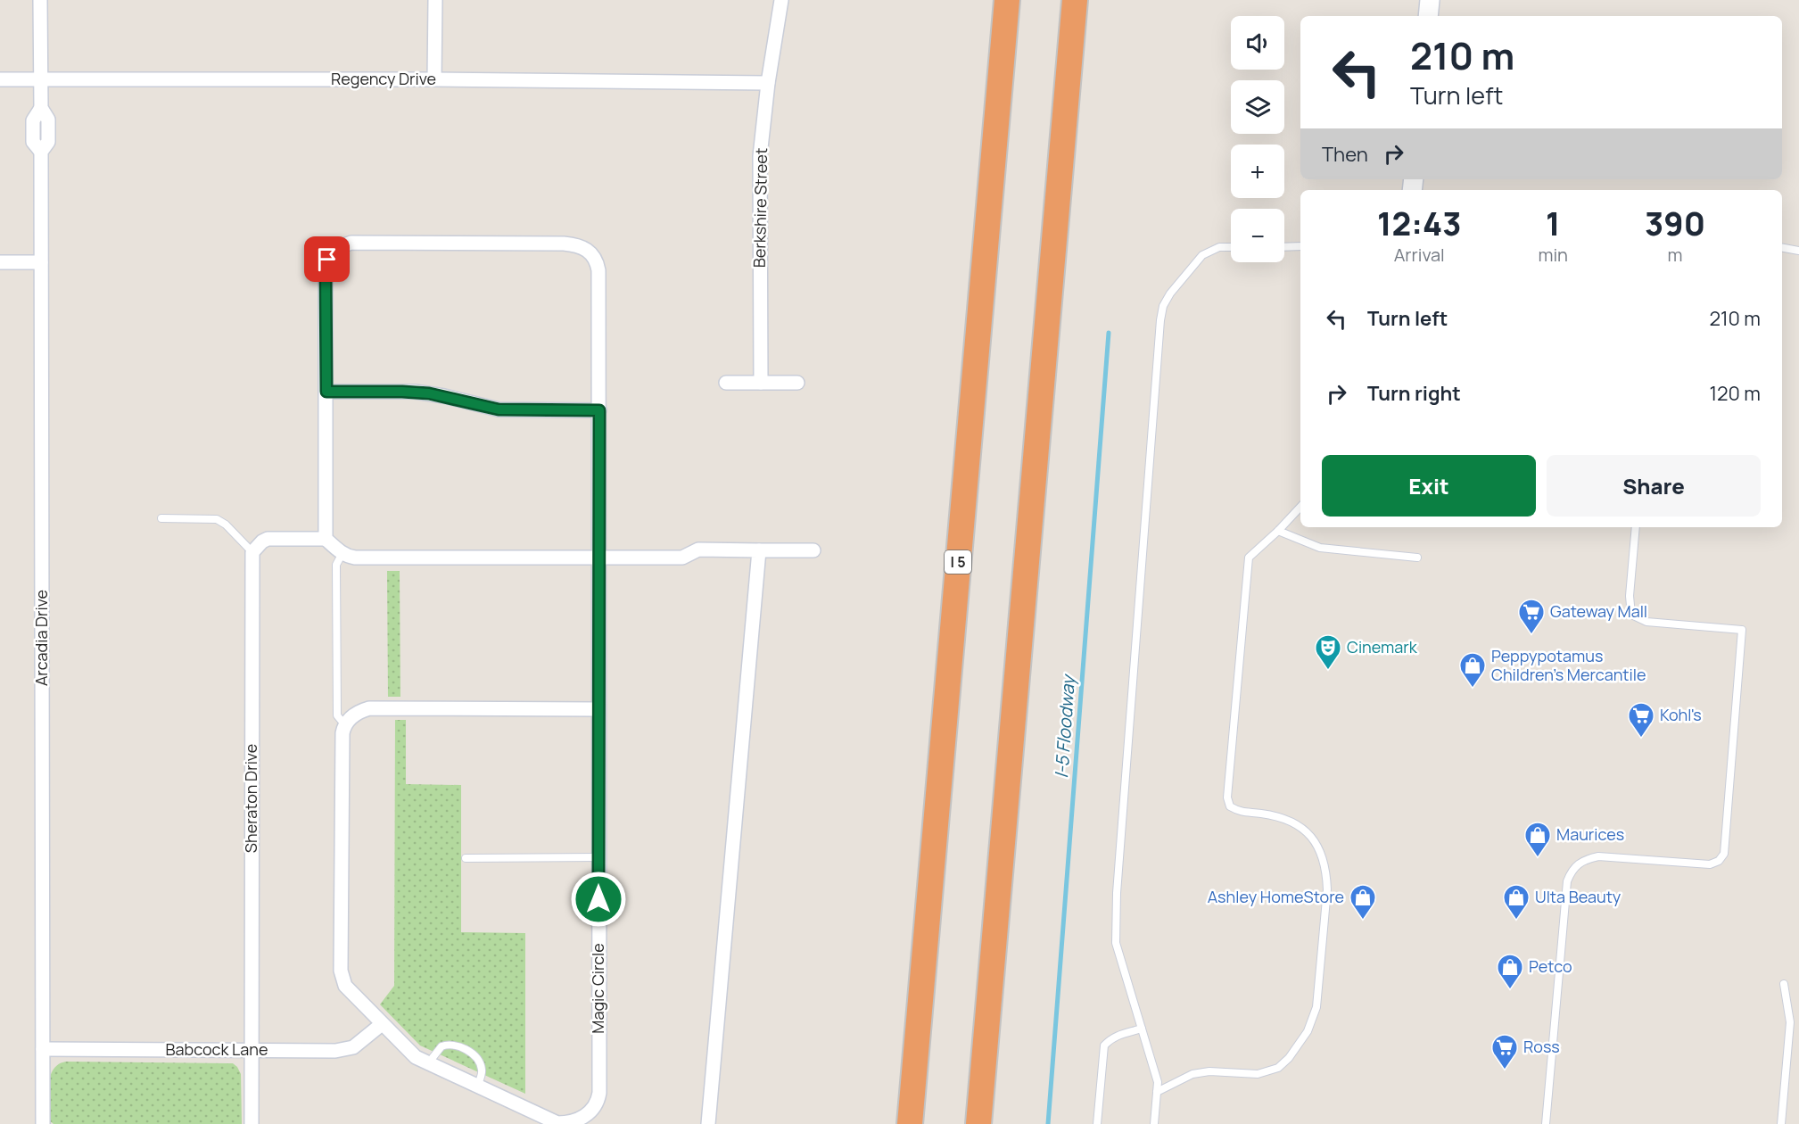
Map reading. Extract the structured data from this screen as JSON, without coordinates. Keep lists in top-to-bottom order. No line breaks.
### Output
{"streets":{"highway":["I 5"],"street":["Regency Drive","Berkshire Street","Arcadia Drive","Sheraton Drive","Magic Circle","Babcock Lane"]},"crossings":[["Regency Drive","Berkshire Street"],["Regency Drive","Arcadia Drive"],["Arcadia Drive","Babcock Lane"],["Sheraton Drive","Babcock Lane"],["Magic Circle","Babcock Lane"]],"water":["I-5 Floodway"],"places":{"supermarket":["Gateway Mall","Kohl's","Ross"],"theatre":["Cinemark"],"shop":["Peppypotamus Children's Mercantile","Maurices","Ashley HomeStore","Ulta Beauty","Petco"]},"page":{"map_buttons":["+","−"],"turn":["210 m","Turn left"],"then":"Then","eta":["12:43","Arrival","1","min","390","m"],"list":[{"name":"Turn left","value":"210 m"},{"name":"Turn right","value":"120 m"}],"buttons":["Exit","Share"]}}
